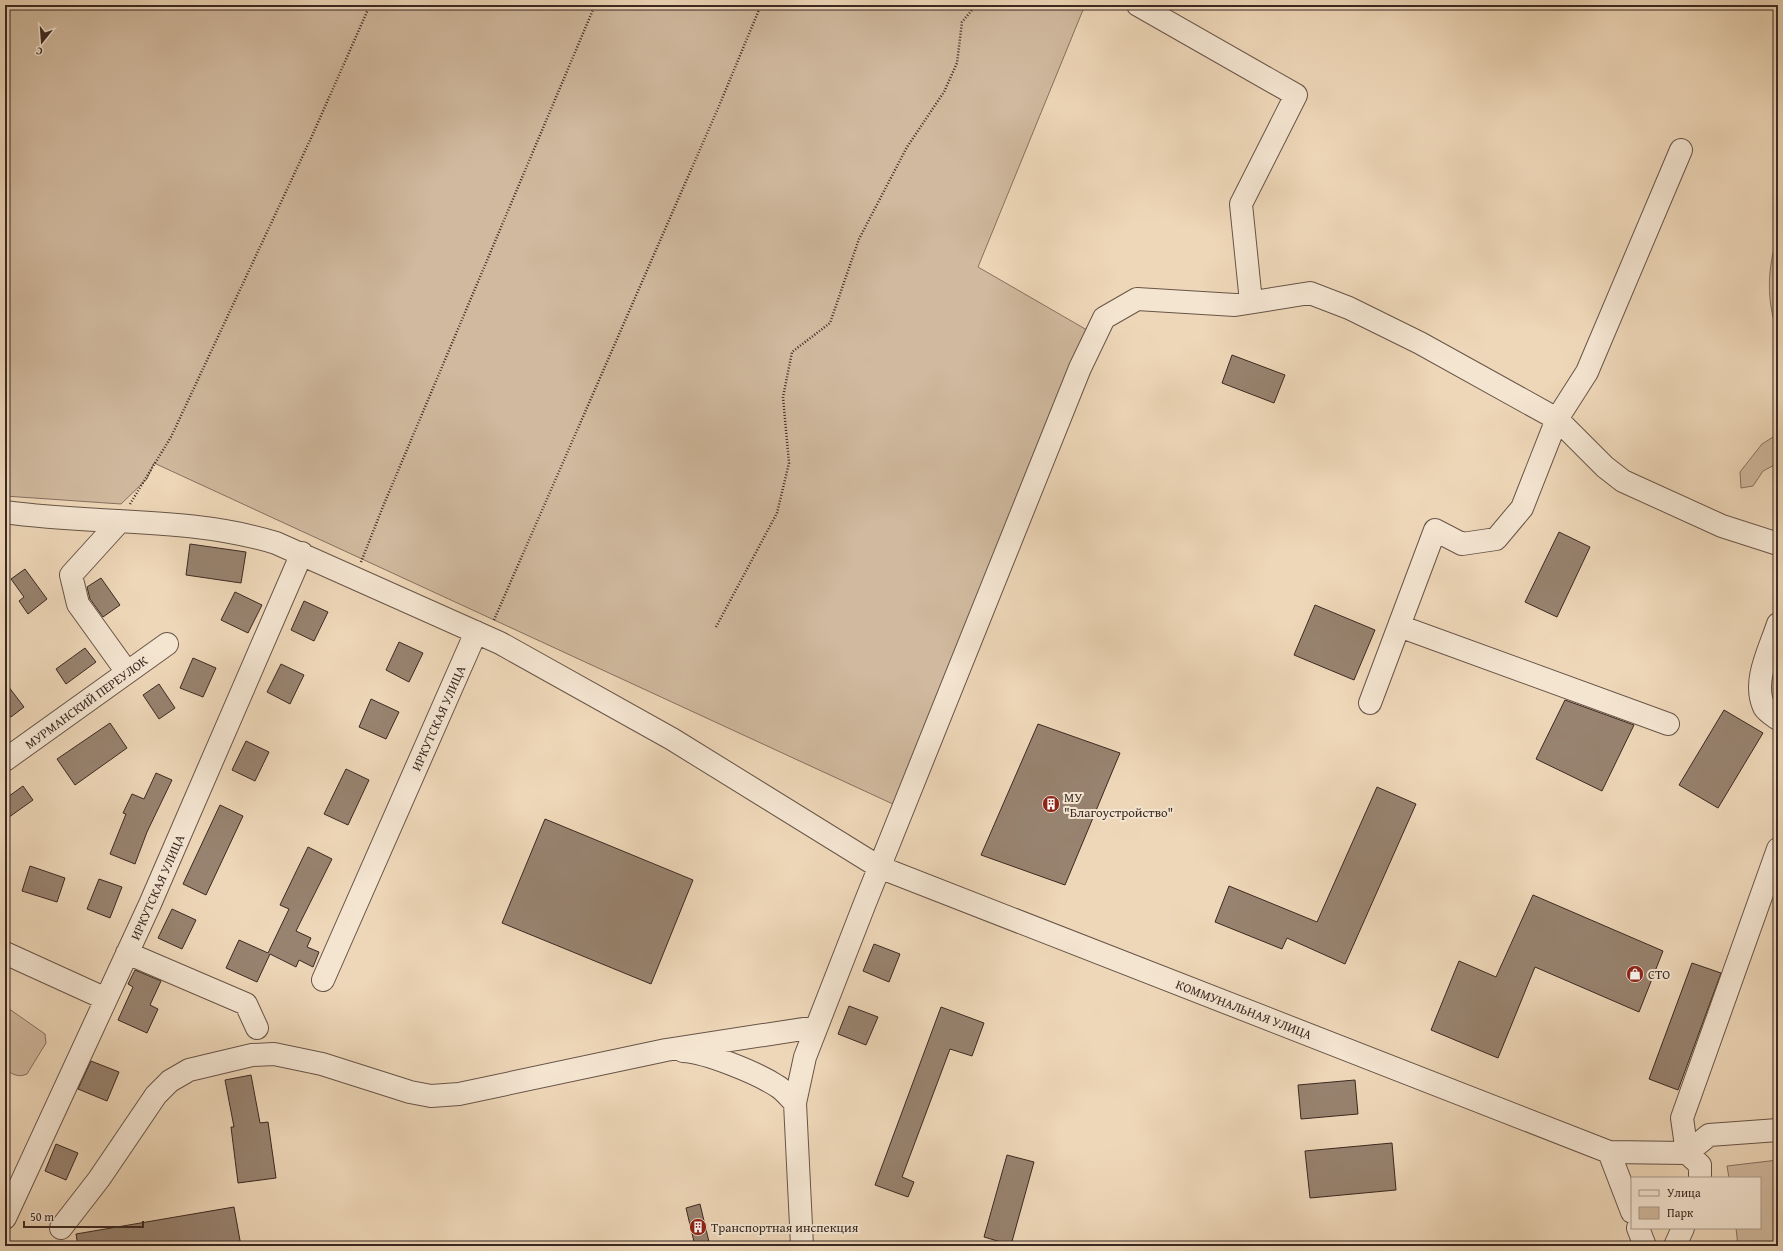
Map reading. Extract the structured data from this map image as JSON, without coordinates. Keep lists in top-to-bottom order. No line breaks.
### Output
{"streets":{"street":["МУРМАНСКИЙ ПЕРЕУЛОК","ИРКУТСКАЯ УЛИЦА","КОММУНАЛЬНАЯ УЛИЦА"]},"crossings":[["ИРКУТСКАЯ УЛИЦА","КОММУНАЛЬНАЯ УЛИЦА"]],"places":{"building":["МУ \"Благоустройство\"","Транспортная инспекция"],"shop":["СТО"]},"legend":["Улица","Парк"],"scale_bar":"50 m","north":"bottom"}
